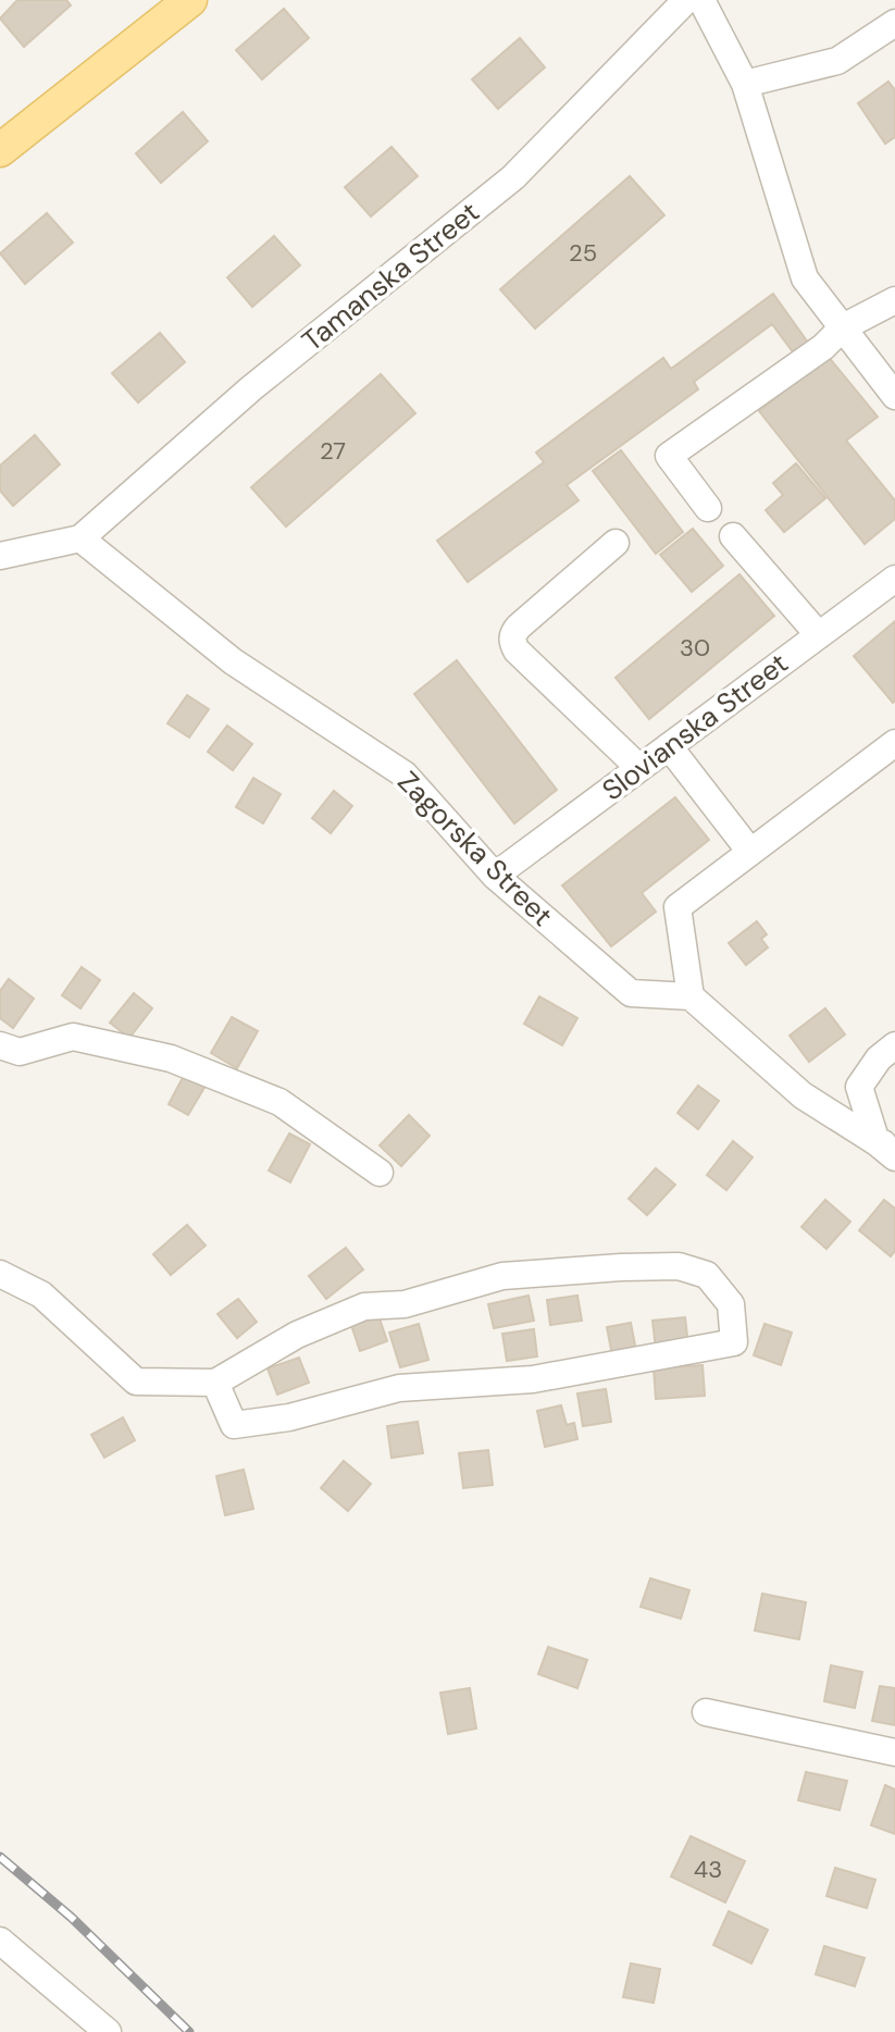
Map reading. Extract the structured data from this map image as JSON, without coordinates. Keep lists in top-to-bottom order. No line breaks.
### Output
{"streets":{"street":["Tamanska Street","Slovianska Street","Zagorska Street"]},"crossings":[["Tamanska Street","Zagorska Street"],["Slovianska Street","Zagorska Street"]],"house_numbers":["25","27","30","43"]}
